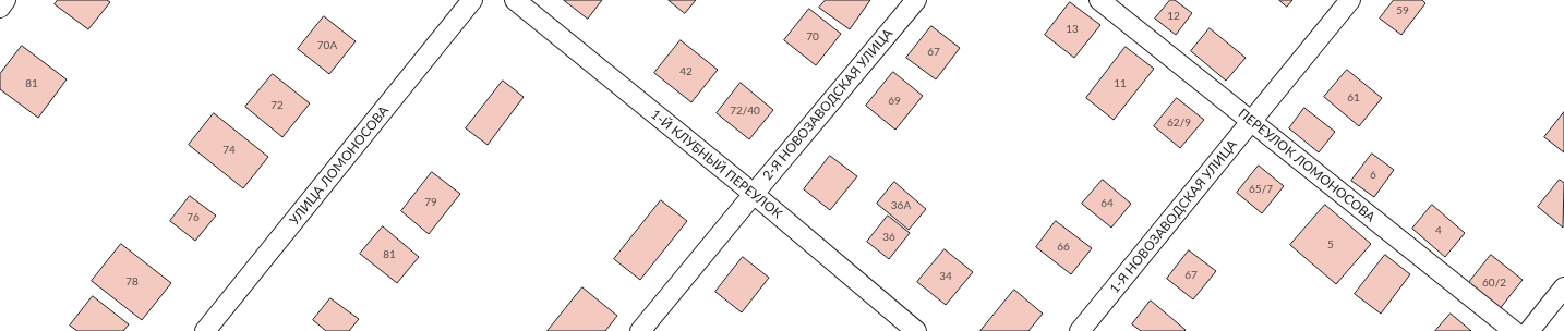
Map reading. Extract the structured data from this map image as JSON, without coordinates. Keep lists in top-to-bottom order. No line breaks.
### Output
{"streets":{"street":["2-Я НОВОЗАВОДСКАЯ УЛИЦА","1-Й КЛУБНЫЙ ПЕРЕУЛОК","УЛИЦА ЛОМОНОСОВА","ПЕРЕУЛОК ЛОМОНОСОВА","1-Я НОВОЗАВОДСКАЯ УЛИЦА"]},"crossings":[["2-Я НОВОЗАВОДСКАЯ УЛИЦА","1-Й КЛУБНЫЙ ПЕРЕУЛОК"],["ПЕРЕУЛОК ЛОМОНОСОВА","1-Я НОВОЗАВОДСКАЯ УЛИЦА"]],"house_numbers":["59","12","13","70","70А","67","42","81","11","61","69","72","72/40","62/9","74","6","65/7","79","64","36А","76","4","36","5","66","81","67","34","78","60/2"]}
